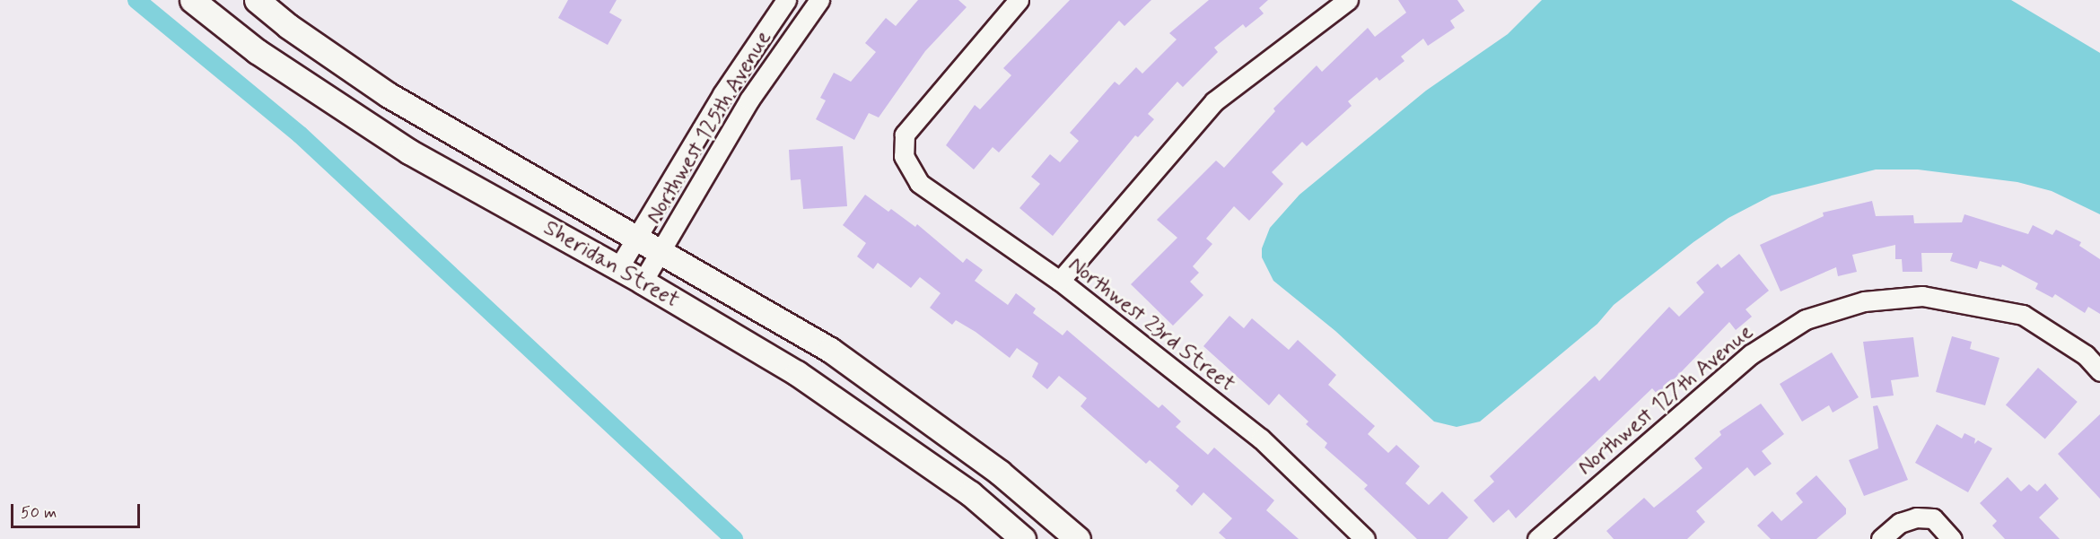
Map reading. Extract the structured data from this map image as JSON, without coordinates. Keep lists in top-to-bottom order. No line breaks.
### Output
{"streets":{"main road":["Sheridan Street"],"street":["Northwest 125th Avenue","Northwest 23rd Street","Northwest 127th Avenue"]},"crossings":[["Northwest 125th Avenue","Sheridan Street"]],"scale_bar":"50 m"}
